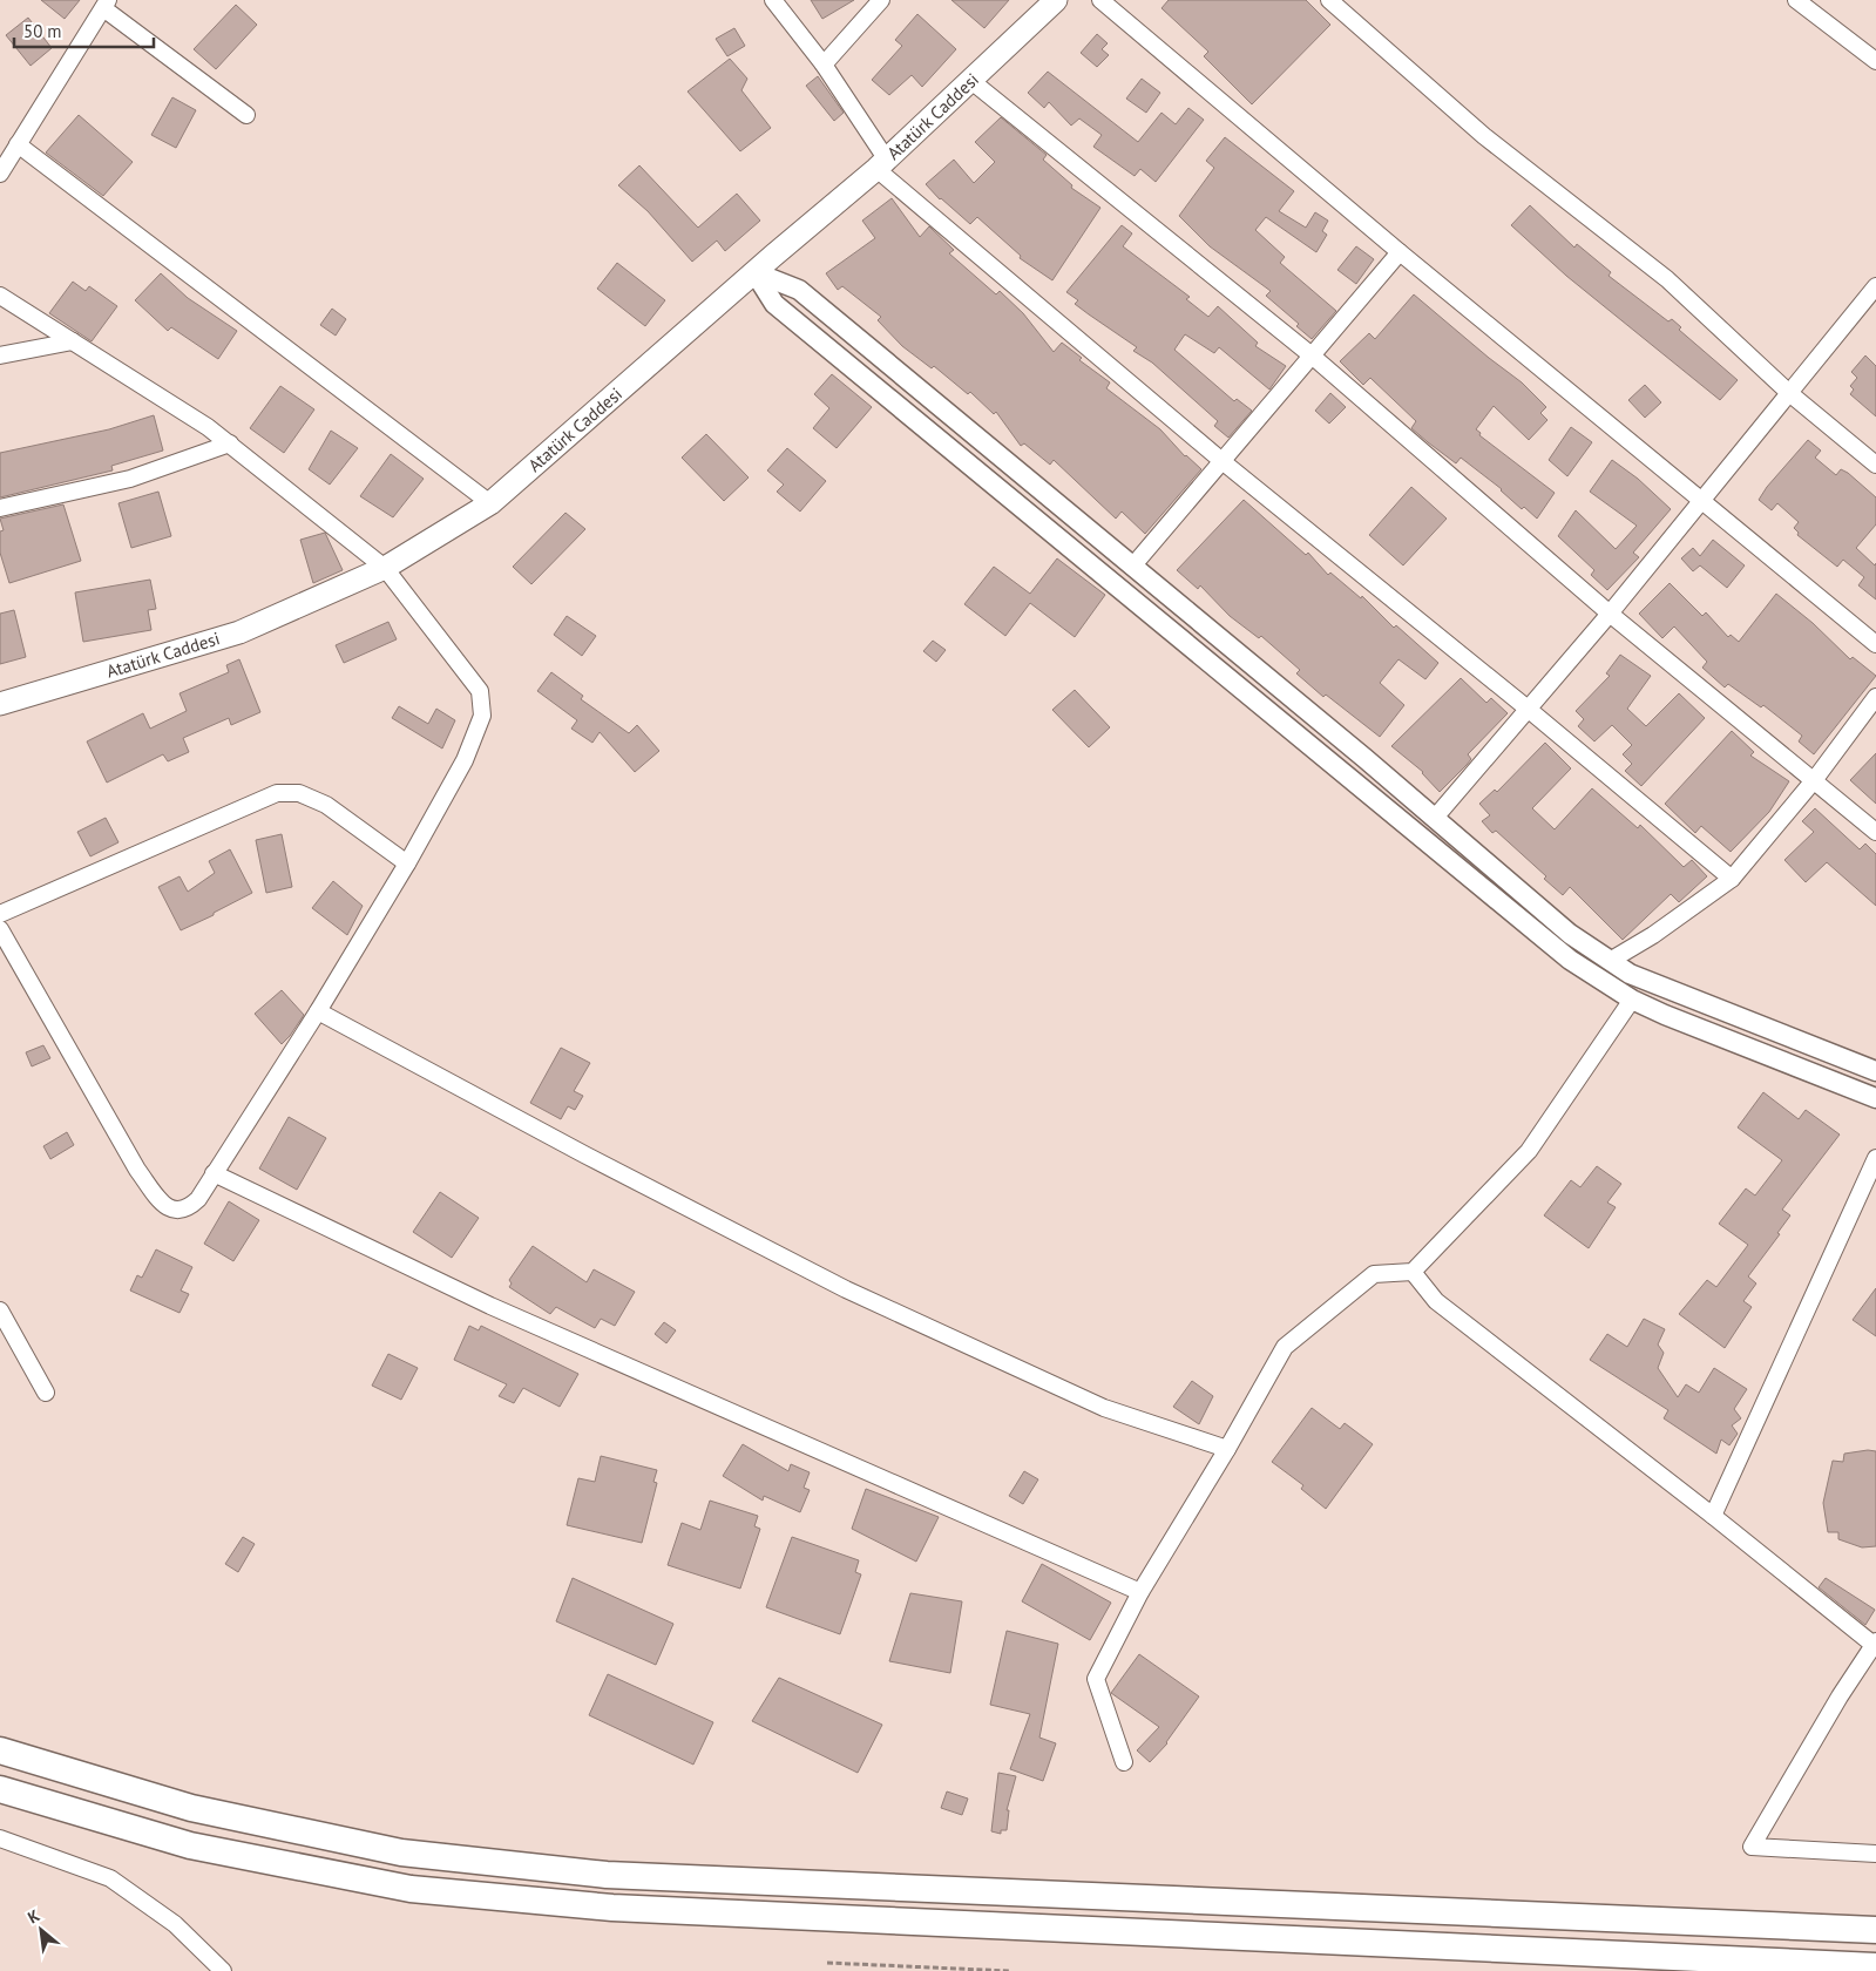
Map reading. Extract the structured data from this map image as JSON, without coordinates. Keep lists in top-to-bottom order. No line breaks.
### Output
{"streets":{"main road":["Atatürk Caddesi"]},"scale_bar":"50 m","north":"top left"}
